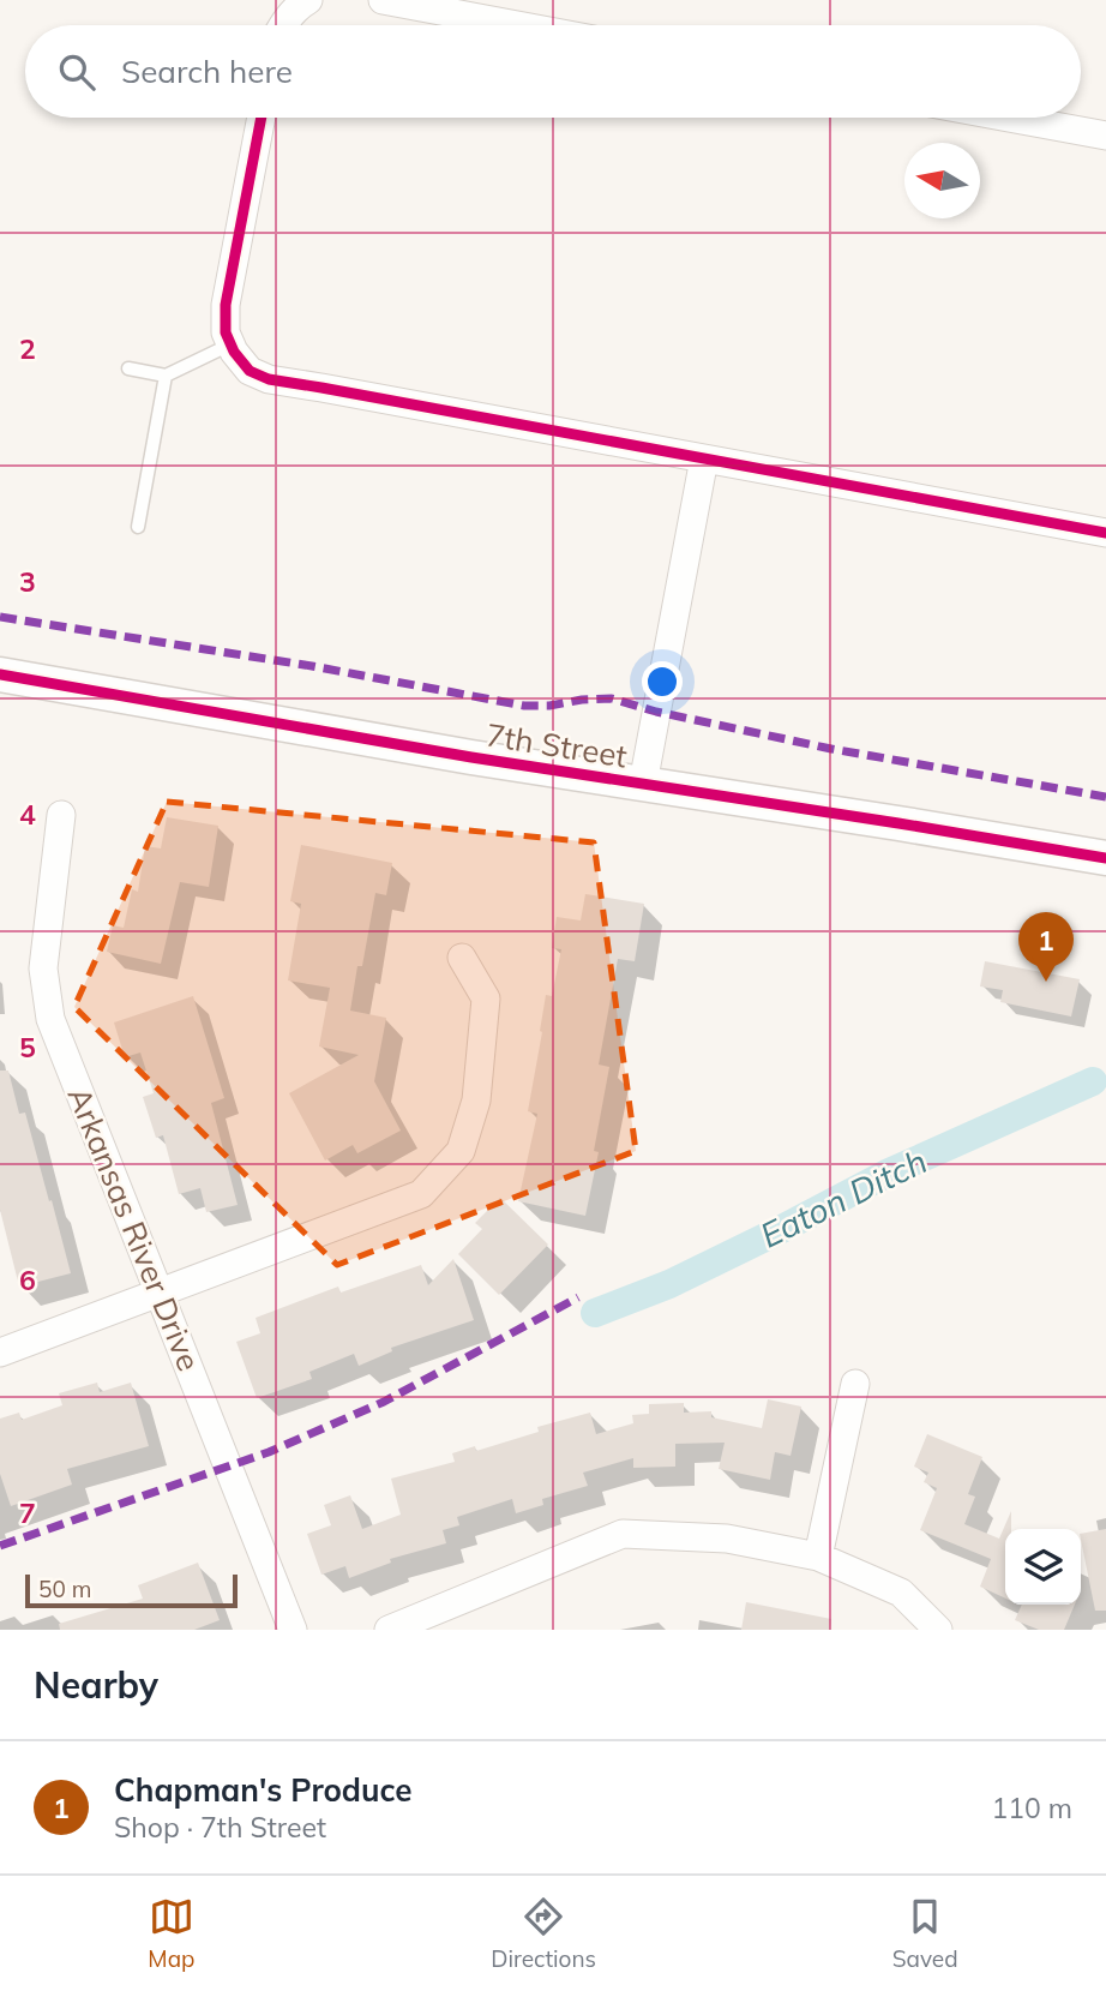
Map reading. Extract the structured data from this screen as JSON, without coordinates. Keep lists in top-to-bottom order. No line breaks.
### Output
{"streets":{"street":["7th Street","Arkansas River Drive"]},"water":["Eaton Ditch"],"scale_bar":"50 m","north":"left","page":{"search":"Search here","pins":"1","scale":"50 m","heading":"Nearby","list":[{"mark":"1","name":"Chapman's Produce","note":"Shop · 7th Street","value":"110 m"}],"nav":["Map","Directions","Saved"]},"grid":{"rows":["2","3","4","5","6","7"]}}
